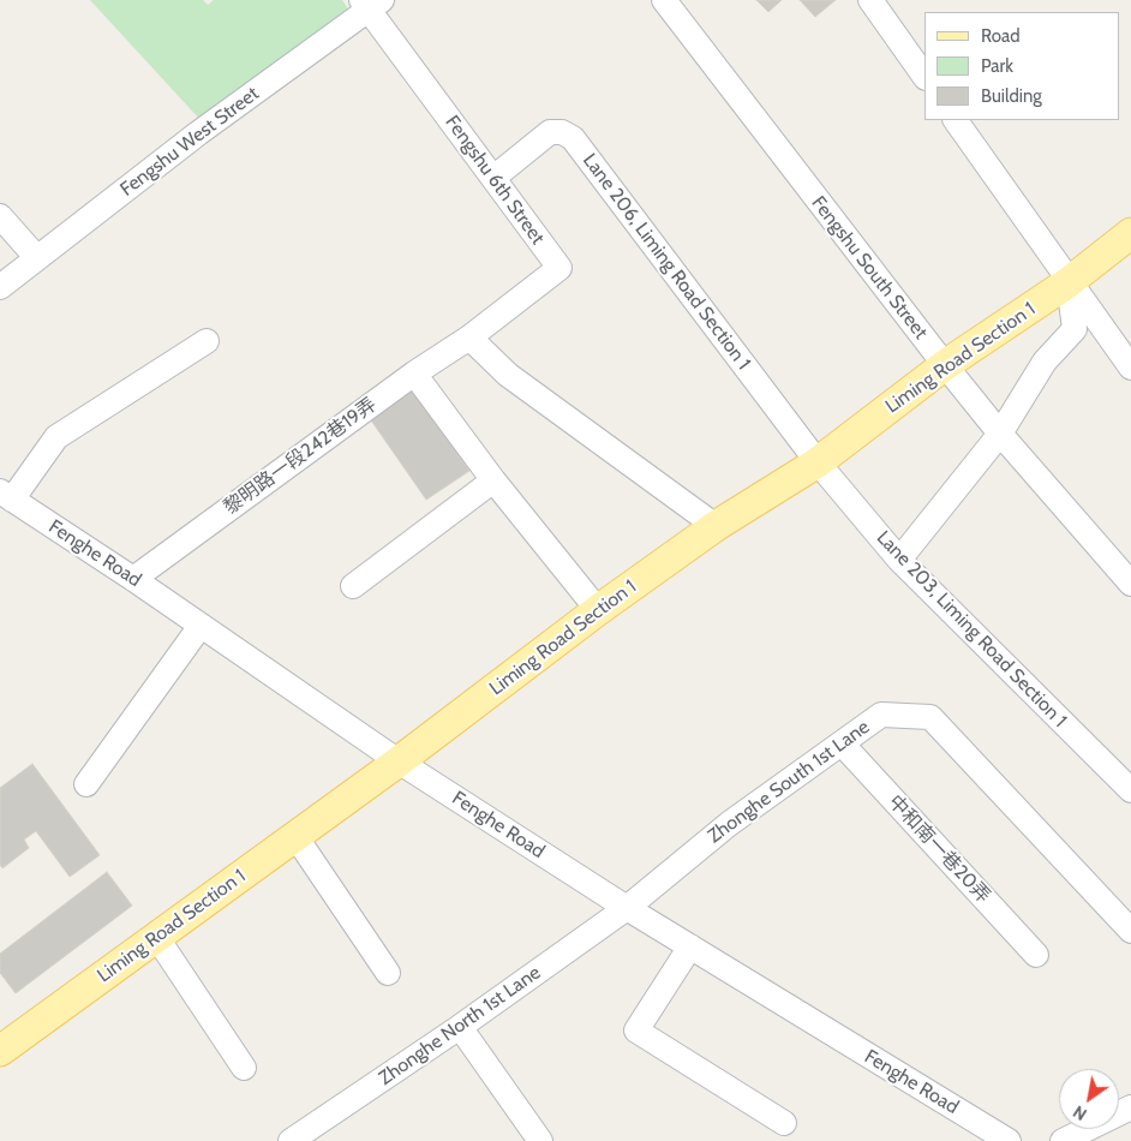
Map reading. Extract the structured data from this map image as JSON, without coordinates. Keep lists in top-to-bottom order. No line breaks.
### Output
{"streets":{"main road":["Liming Road Section 1"],"street":["Fengshu West Street","Fengshu 6th Street","Lane 206, Liming Road Section 1","Fengshu South Street","黎明路一段242巷19弄","Fenghe Road","Lane 203, Liming Road Section 1","Zhonghe South 1st Lane","中和南一巷20弄","Zhonghe North 1st Lane"]},"crossings":[["Fengshu West Street","Fengshu 6th Street"],["Fengshu 6th Street","Lane 206, Liming Road Section 1"],["Fengshu 6th Street","黎明路一段242巷19弄"],["Lane 206, Liming Road Section 1","Liming Road Section 1"],["Lane 206, Liming Road Section 1","Lane 203, Liming Road Section 1"],["Fengshu South Street","Liming Road Section 1"],["Liming Road Section 1","Fenghe Road"],["Liming Road Section 1","Lane 203, Liming Road Section 1"],["黎明路一段242巷19弄","Fenghe Road"],["Fenghe Road","Zhonghe South 1st Lane"],["Fenghe Road","Zhonghe North 1st Lane"],["Zhonghe South 1st Lane","中和南一巷20弄"],["Zhonghe South 1st Lane","Zhonghe North 1st Lane"]],"legend":["Road","Park","Building"],"north":"bottom left"}
